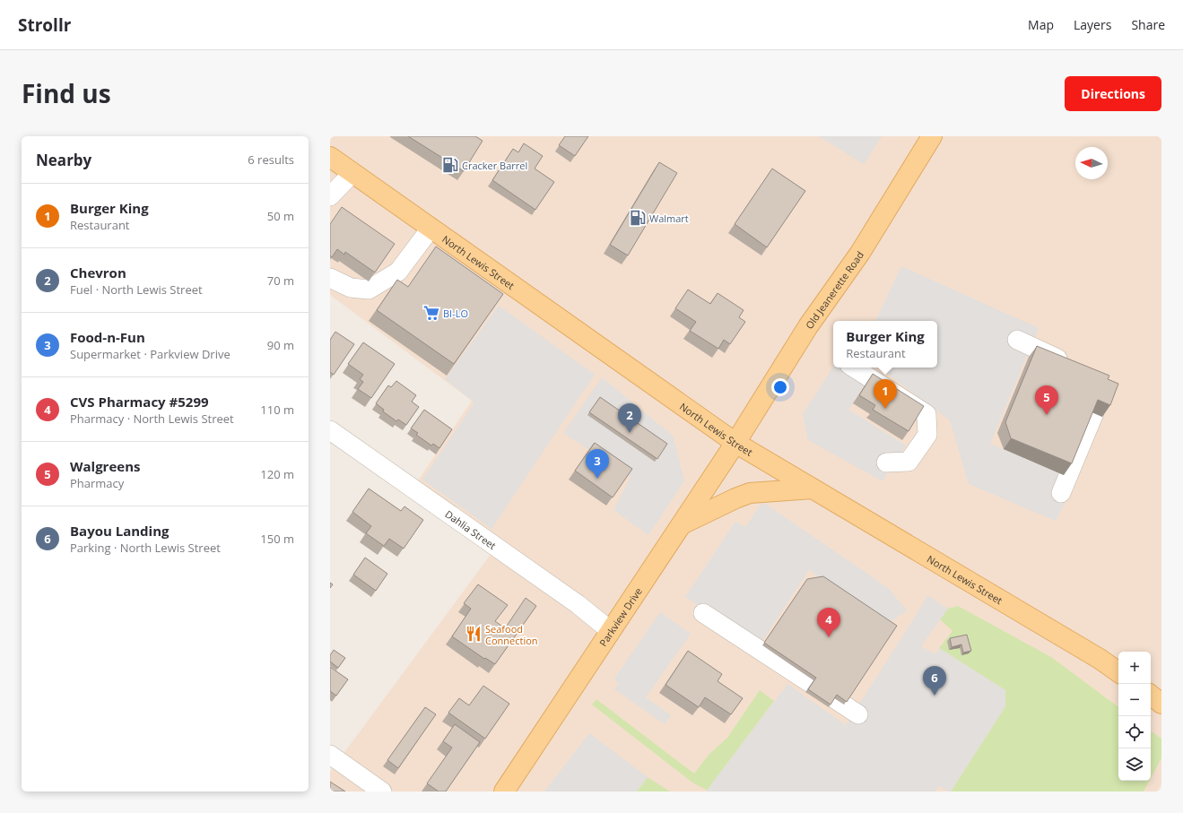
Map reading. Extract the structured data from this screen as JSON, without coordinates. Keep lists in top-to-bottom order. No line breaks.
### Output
{"streets":{"main road":["North Lewis Street","Old Jeanerette Road","Parkview Drive"],"street":["Dahlia Street"]},"crossings":[["North Lewis Street","Old Jeanerette Road"],["North Lewis Street","Parkview Drive"],["Old Jeanerette Road","Parkview Drive"],["Dahlia Street","Parkview Drive"]],"places":{"fuel station":["Cracker Barrel","Walmart"],"supermarket":["BI-LO"],"restaurant":["Seafood Connection"]},"north":"left","page":{"header":"Strollr","nav":["Map","Layers","Share"],"title":"Find us","buttons":"Directions","heading":["Nearby","6 results"],"list":[{"mark":"1","name":"Burger King","note":"Restaurant","value":"50 m"},{"mark":"2","name":"Chevron","note":"Fuel · North Lewis Street","value":"70 m"},{"mark":"3","name":"Food-n-Fun","note":"Supermarket · Parkview Drive","value":"90 m"},{"mark":"4","name":"CVS Pharmacy #5299","note":"Pharmacy · North Lewis Street","value":"110 m"},{"mark":"5","name":"Walgreens","note":"Pharmacy","value":"120 m"},{"mark":"6","name":"Bayou Landing","note":"Parking · North Lewis Street","value":"150 m"}],"popup":["Burger King","Restaurant"],"pins":["1","5","2","3","4","6"],"map_buttons":["+","−"]}}
